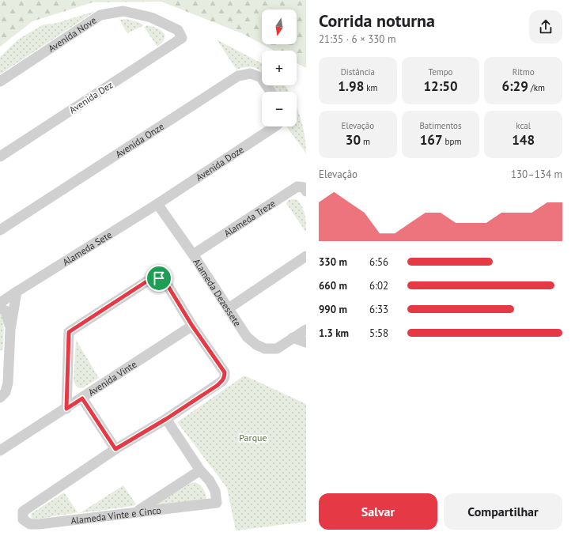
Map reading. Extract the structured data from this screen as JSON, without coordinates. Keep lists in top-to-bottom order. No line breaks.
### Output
{"streets":{"street":["Avenida Nove","Avenida Dez","Avenida Onze","Avenida Doze","Alameda Treze","Alameda Sete","Alameda Dezessete","Avenida Vinte","Alameda Vinte e Cinco"]},"crossings":[["Avenida Nove","Avenida Dez"],["Avenida Doze","Alameda Sete"],["Avenida Doze","Alameda Dezessete"],["Alameda Treze","Alameda Dezessete"],["Alameda Sete","Alameda Dezessete"]],"parks":["Parque"],"north":"bottom","page":{"heading":["Corrida noturna","21:35 · 6 × 330 m"],"map_buttons":["+","−"],"stats":[["Distância","1.98 km"],["Tempo","12:50"],["Ritmo","6:29 /km"],["Elevação","30 m"],["Batimentos","167 bpm"],["kcal","148"]],"chart":["Elevação","130–134 m"],"list":[{"name":"330 m","note":"6:56"},{"name":"660 m","note":"6:02"},{"name":"990 m","note":"6:33"},{"name":"1.3 km","note":"5:58"}],"buttons":["Salvar","Compartilhar"]}}
